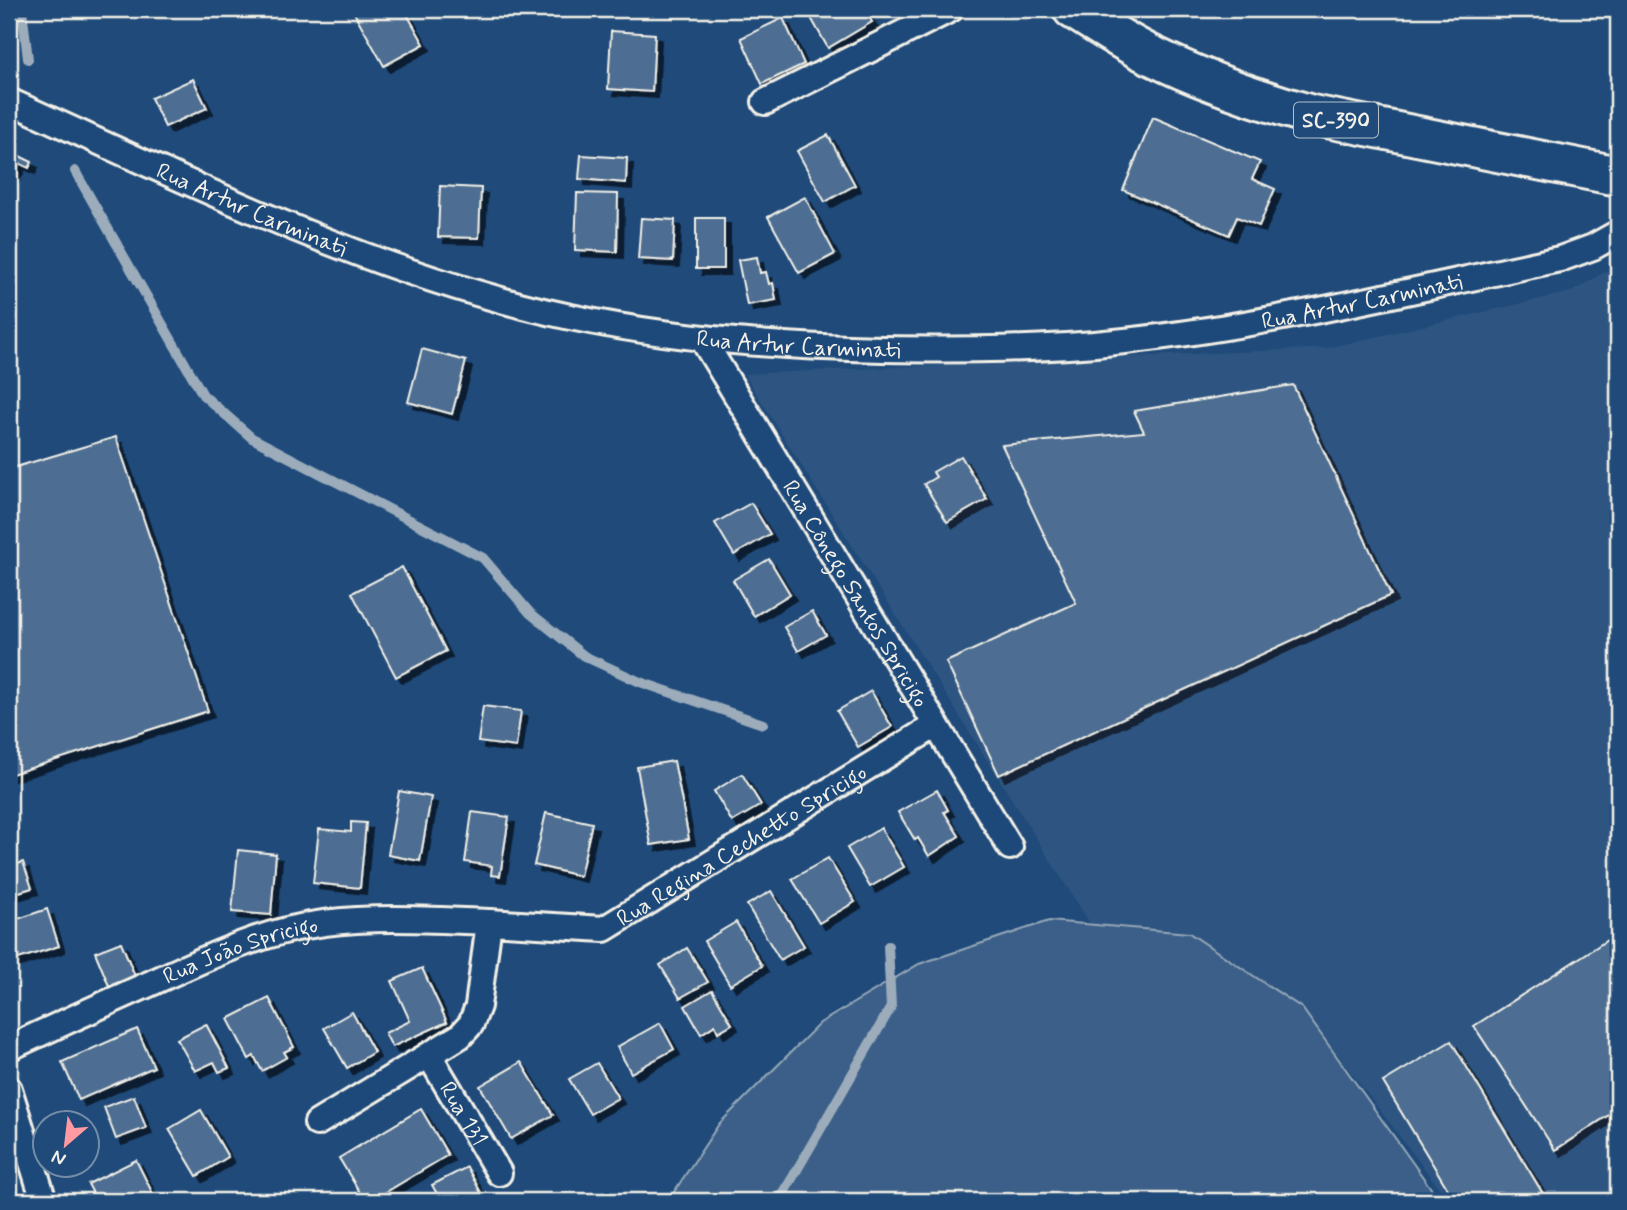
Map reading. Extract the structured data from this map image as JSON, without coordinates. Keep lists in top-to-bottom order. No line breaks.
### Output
{"streets":{"main road":["SC-390"],"street":["Rua Artur Carminati","Rua Cônego Santos Spricigo","Rua Regina Cechetto Spricigo","Rua João Spricigo","Rua 131"]},"crossings":[["Rua Artur Carminati","Rua Cônego Santos Spricigo"],["Rua Cônego Santos Spricigo","Rua Regina Cechetto Spricigo"],["Rua Regina Cechetto Spricigo","Rua João Spricigo"]],"north":"bottom left"}
